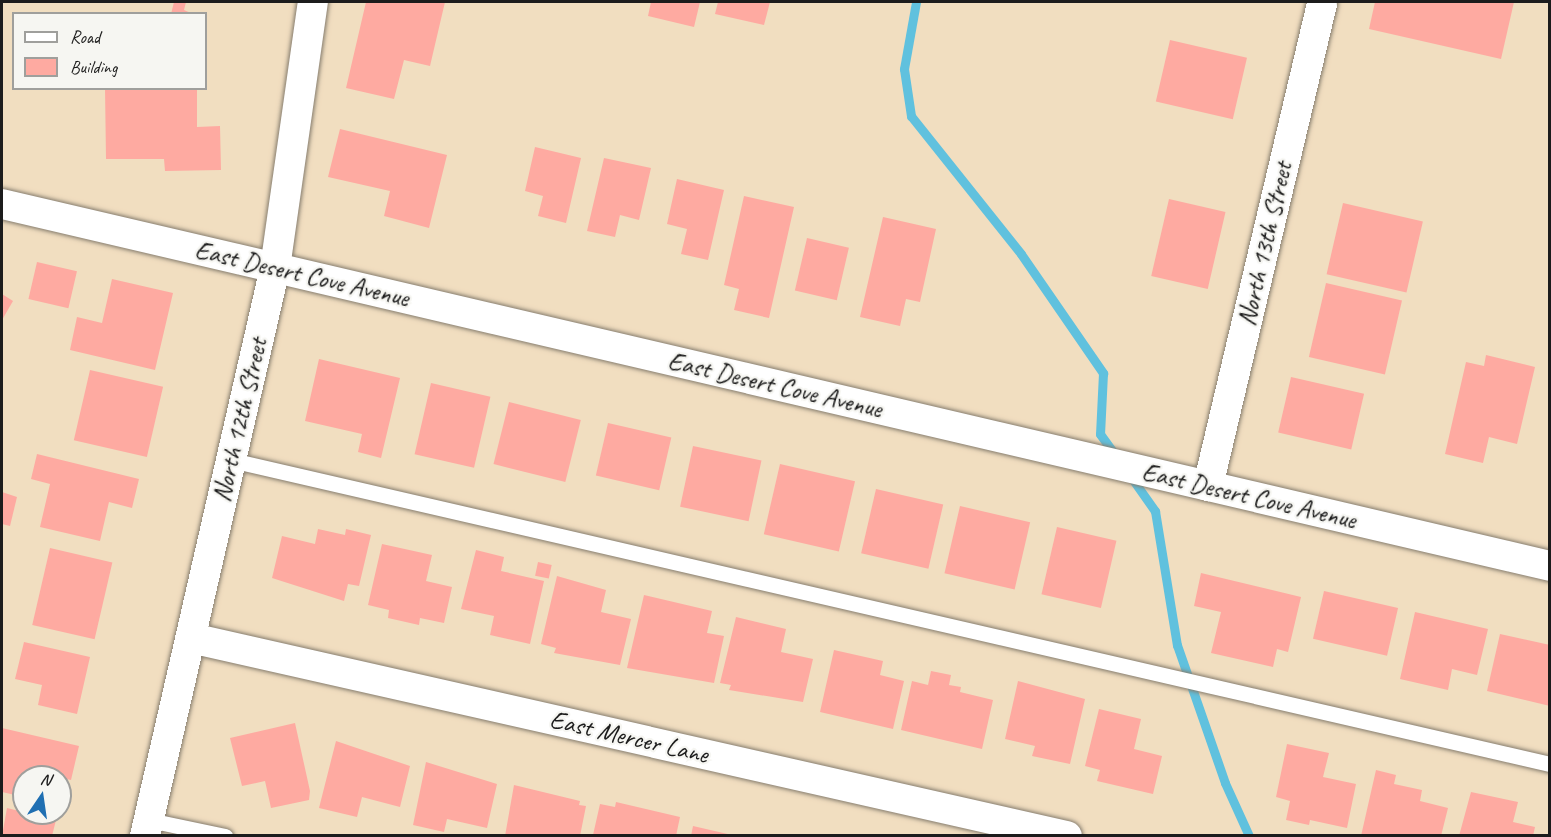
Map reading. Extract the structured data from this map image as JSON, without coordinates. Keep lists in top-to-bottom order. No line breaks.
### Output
{"streets":{"street":["North 13th Street","East Desert Cove Avenue","North 12th Street","East Mercer Lane"]},"crossings":[["North 13th Street","East Desert Cove Avenue"],["East Desert Cove Avenue","North 12th Street"],["North 12th Street","East Mercer Lane"]],"legend":["Road","Building"],"north":"top"}
